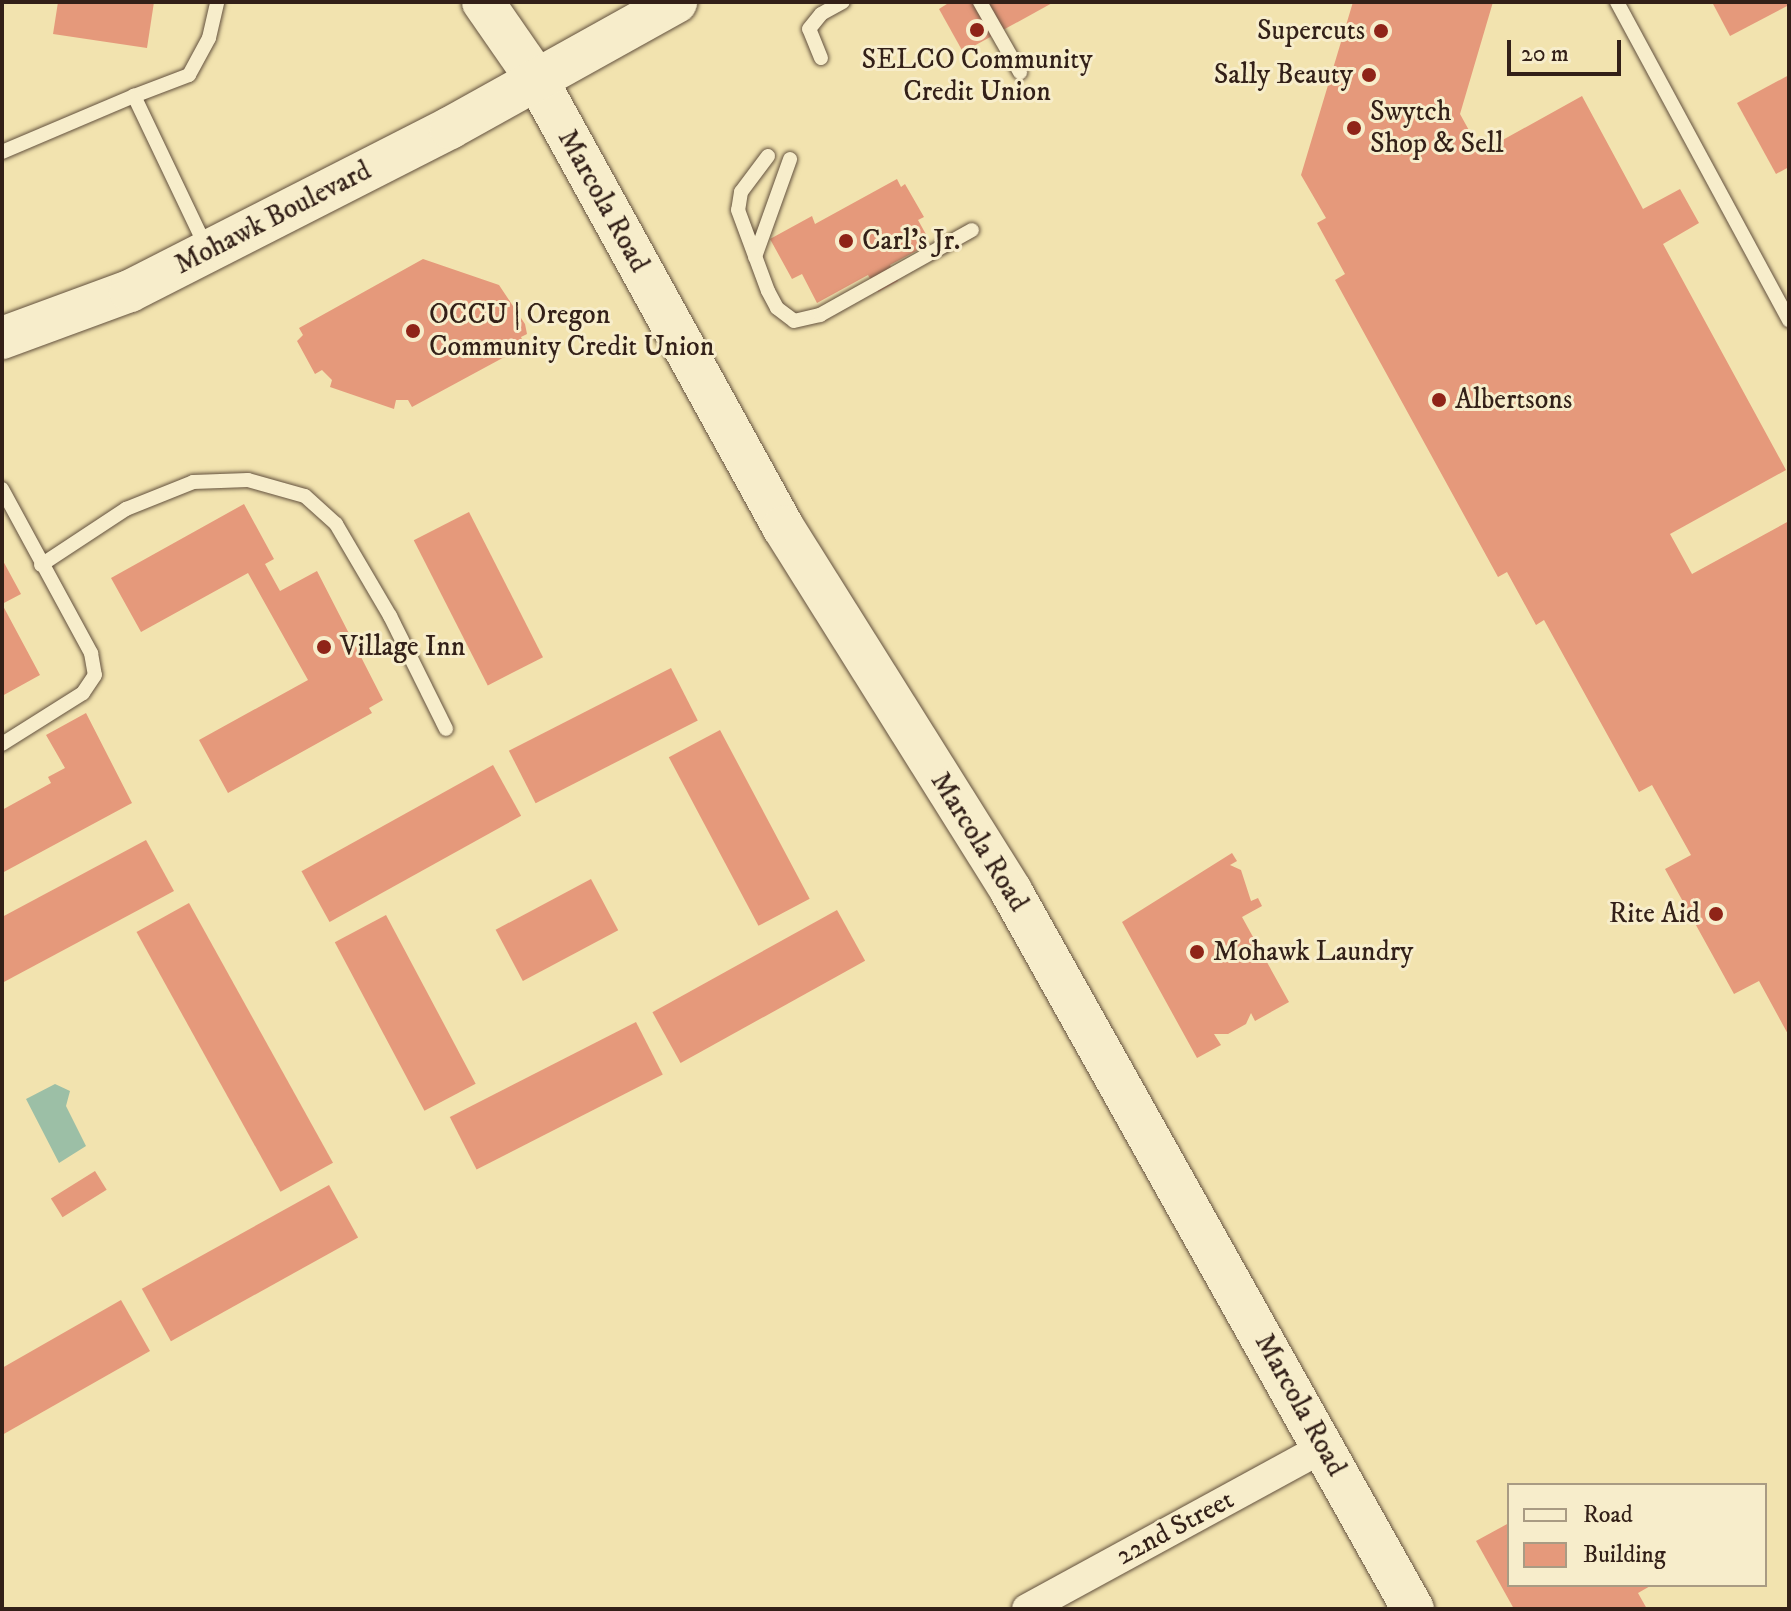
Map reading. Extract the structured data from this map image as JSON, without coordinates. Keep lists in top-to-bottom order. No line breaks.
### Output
{"streets":{"main road":["Marcola Road","Mohawk Boulevard"],"street":["22nd Street"]},"crossings":[["Marcola Road","Mohawk Boulevard"],["Marcola Road","22nd Street"]],"places":["SELCO Community Credit Union","Supercuts","Sally Beauty","Swytch Shop & Sell","Carl's Jr.","OCCU | Oregon Community Credit Union","Albertsons","Village Inn","Rite Aid","Mohawk Laundry"],"legend":["Road","Building"],"scale_bar":"20 m"}
